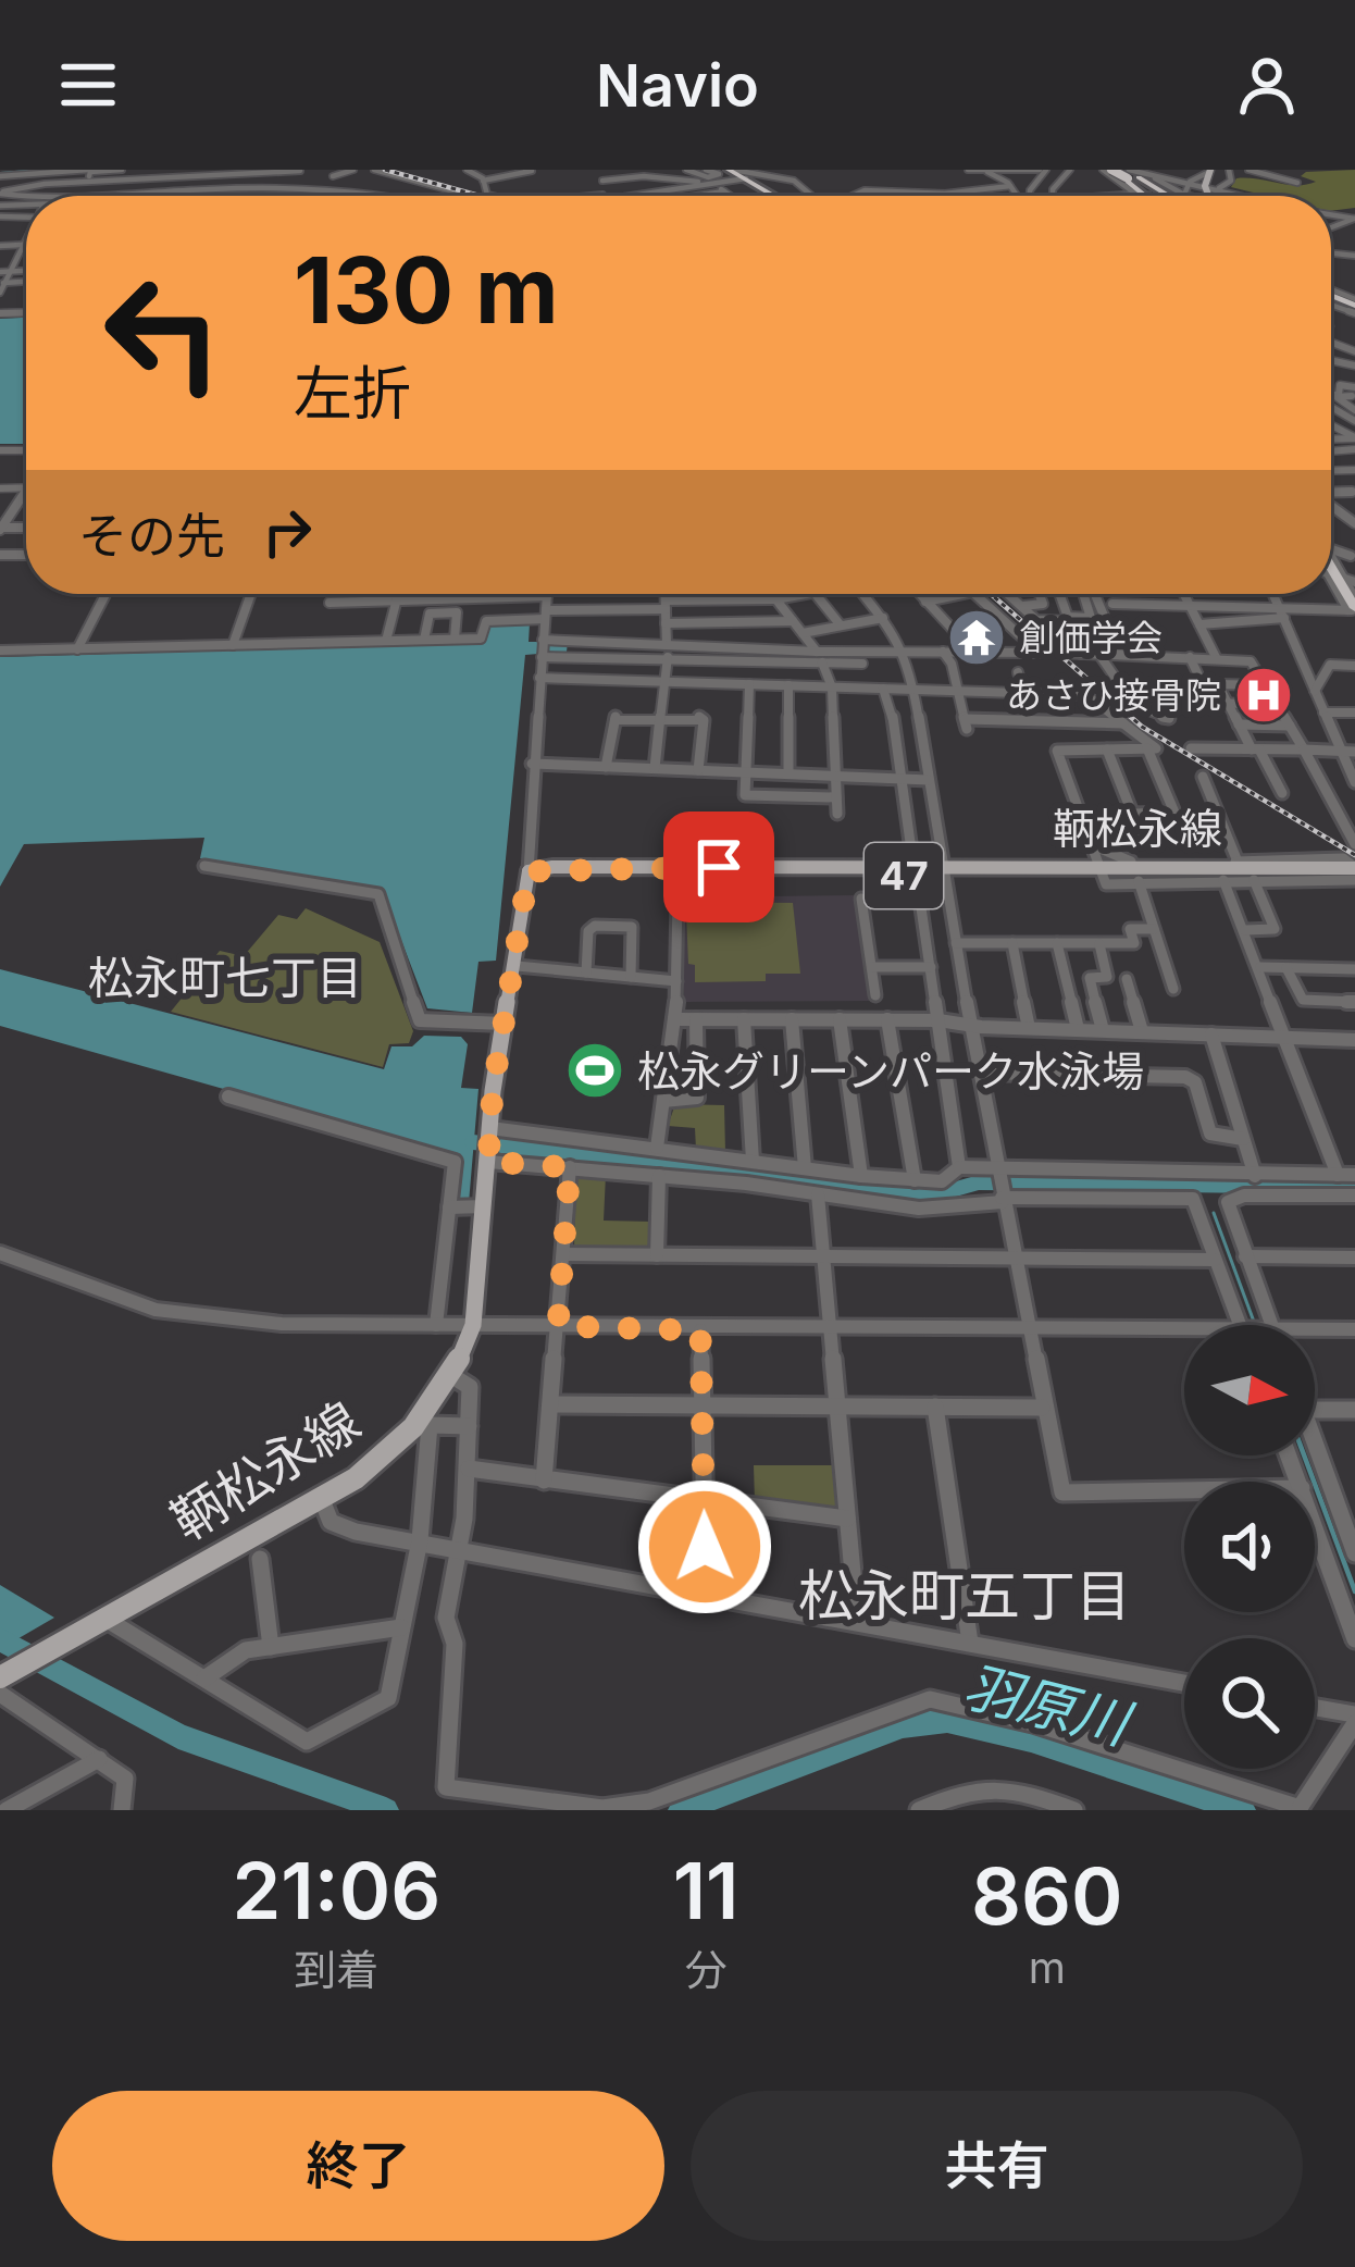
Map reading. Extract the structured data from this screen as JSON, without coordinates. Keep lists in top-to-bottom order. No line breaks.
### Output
{"streets":{"main road":["鞆松永線","47"]},"districts":["松永町七丁目","松永町五丁目"],"water":["羽原川"],"places":{"temple":["創価学会"],"hospital":["あさひ接骨院"],"sports":["松永グリーンパーク水泳場"]},"north":"right","page":{"header":"Navio","turn":["130 m","左折"],"then":"その先","eta":["21:06","到着","11","分","860","m"],"buttons":["終了","共有"]}}
